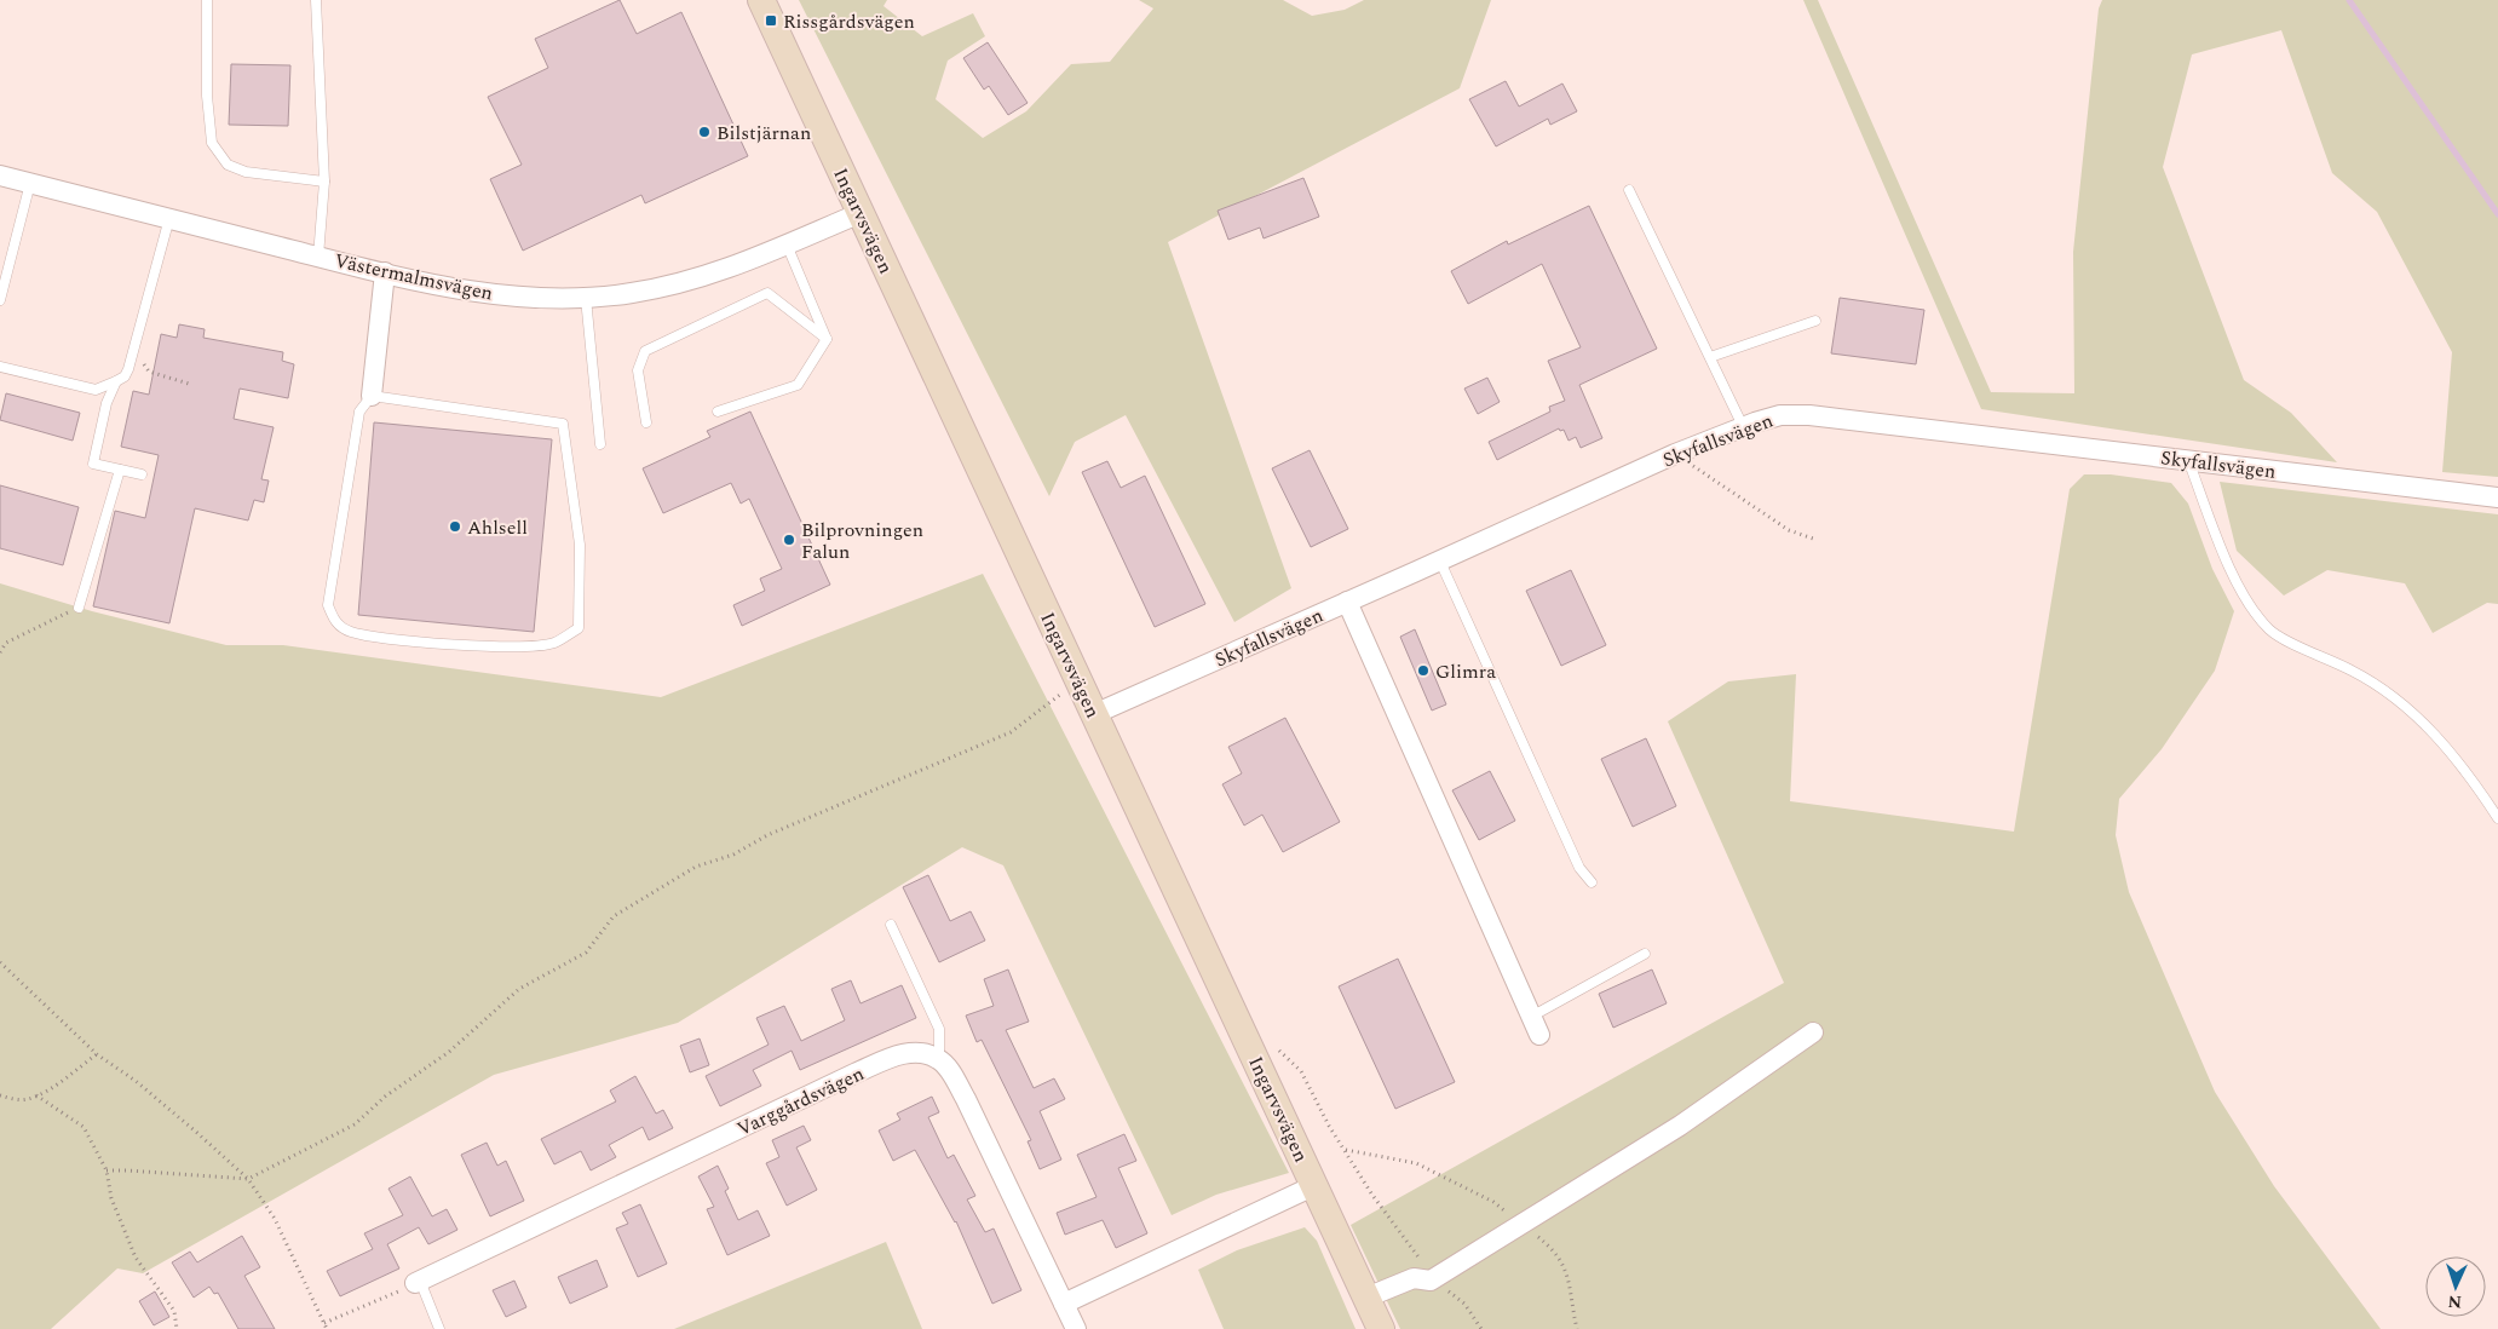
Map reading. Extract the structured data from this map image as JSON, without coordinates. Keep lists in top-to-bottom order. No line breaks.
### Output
{"streets":{"street":["Ingarvsvägen","Västermalmsvägen","Skyfallsvägen","Varggårdsvägen"]},"crossings":[["Ingarvsvägen","Västermalmsvägen"],["Ingarvsvägen","Skyfallsvägen"]],"places":{"transit":["Rissgårdsvägen"],"other":["Bilstjärnan","Ahlsell","Bilprovningen Falun","Glimra"]},"north":"bottom"}
